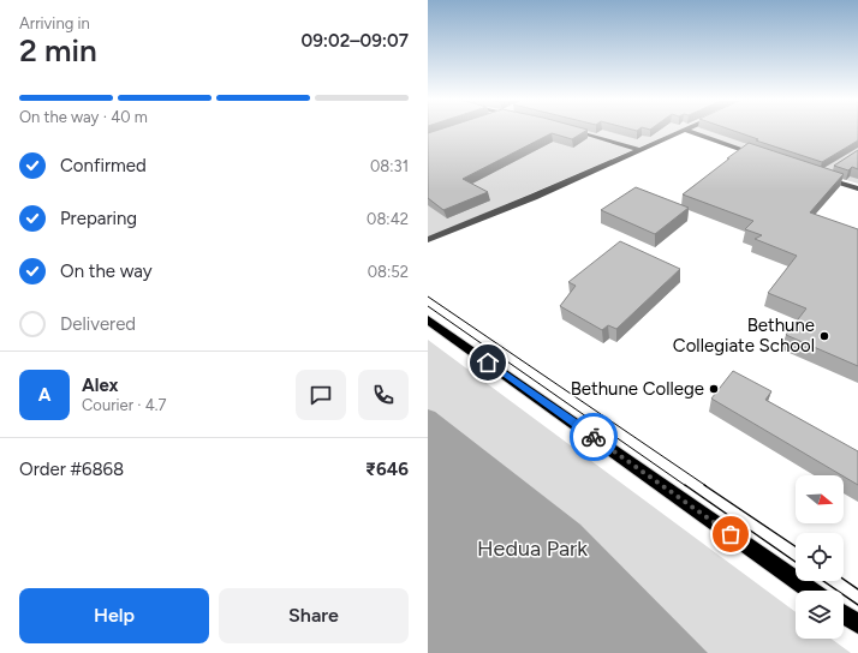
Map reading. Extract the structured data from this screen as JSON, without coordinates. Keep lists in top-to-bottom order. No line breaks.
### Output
{"parks":["Hedua Park"],"places":["Bethune Collegiate School","Bethune College"],"north":"right","page":{"heading":["2 min","Arriving in","09:02–09:07"],"panel":["Alex","Courier · 4.7","Order #6868","₹646"],"bar":"On the way · 40 m","list":[["Confirmed","08:31"],["Preparing","08:42"],["On the way","08:52"],"Delivered"],"round":"A","buttons":["Help","Share"]}}
